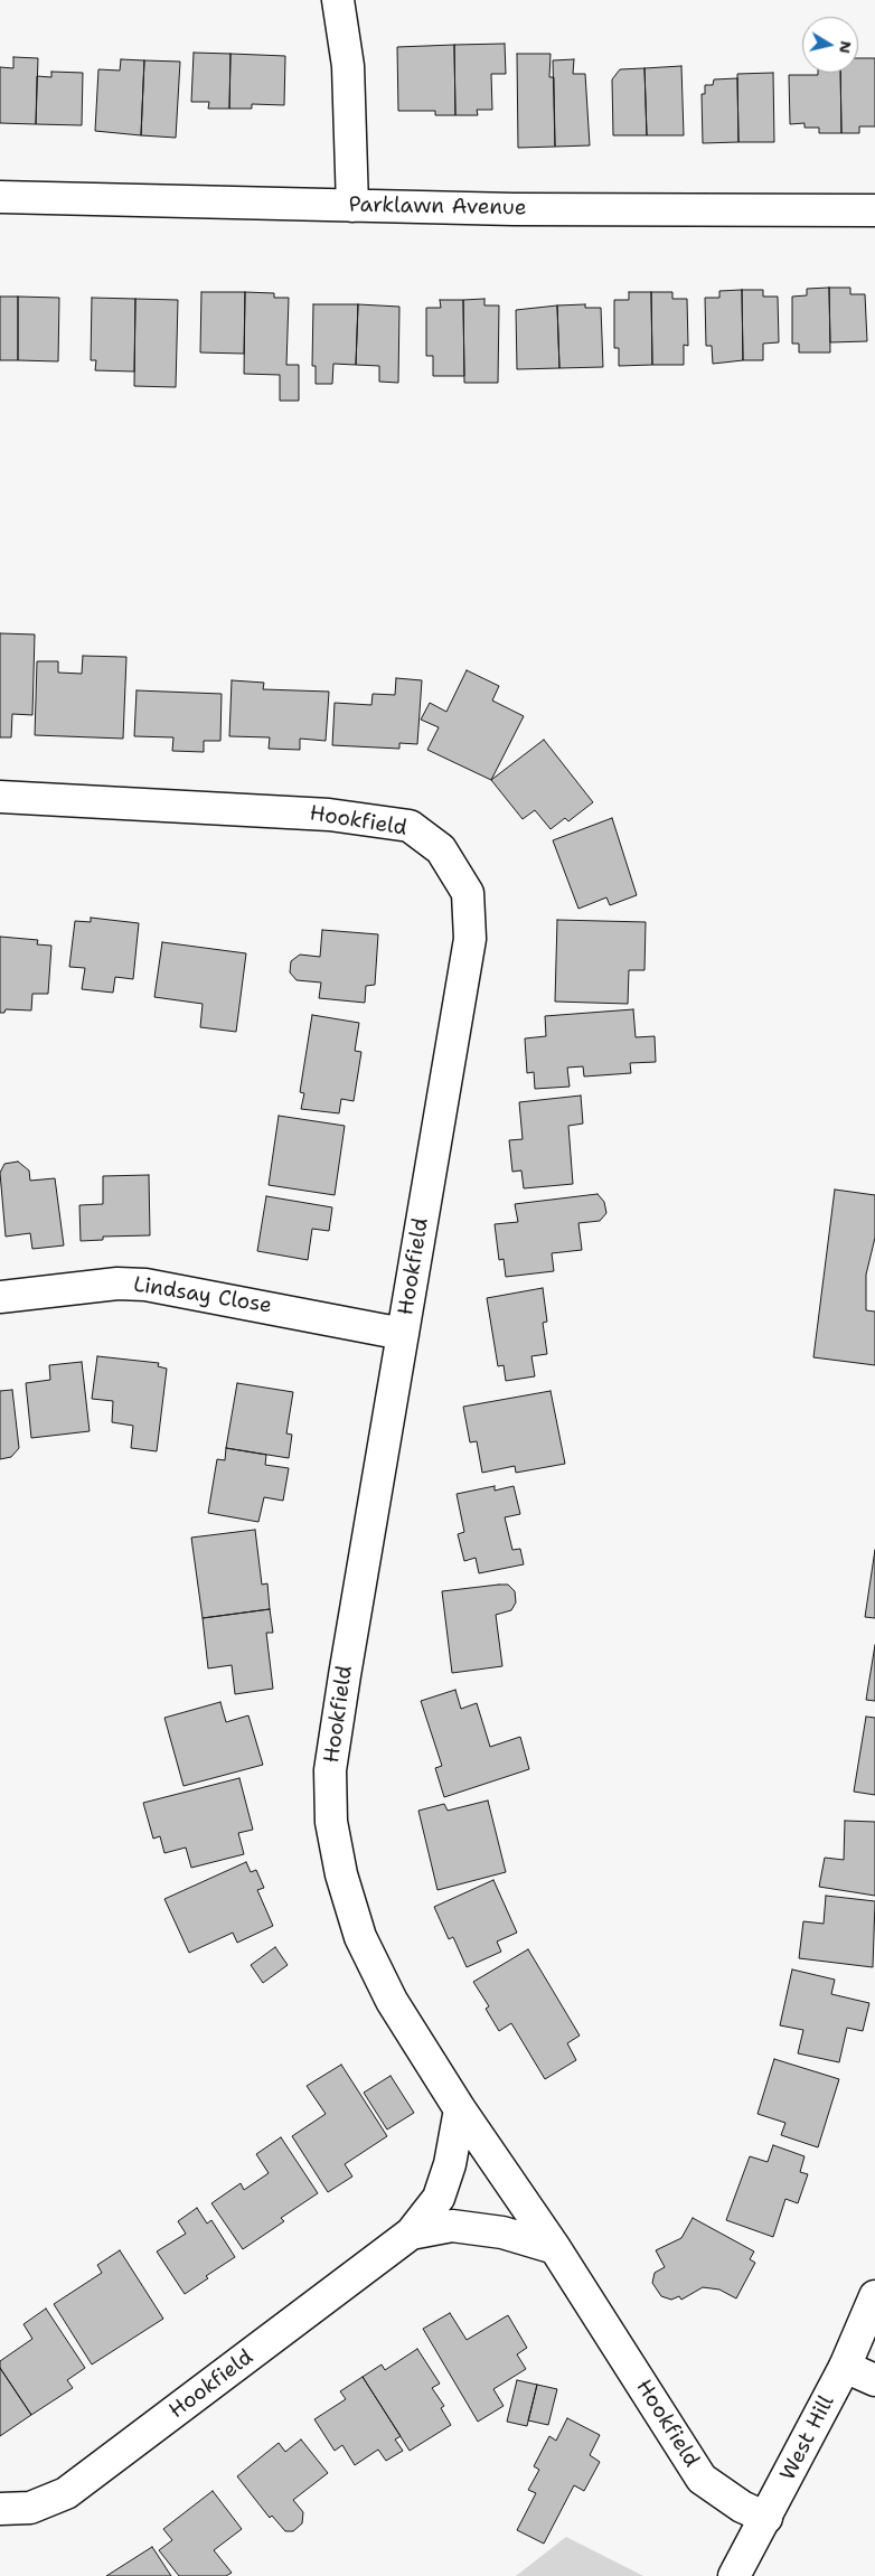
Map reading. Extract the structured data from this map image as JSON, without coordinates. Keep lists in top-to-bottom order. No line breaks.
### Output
{"streets":{"street":["Parklawn Avenue","Hookfield","Lindsay Close","West Hill"]},"crossings":[["Hookfield","Lindsay Close"],["Hookfield","West Hill"]],"north":"right"}
